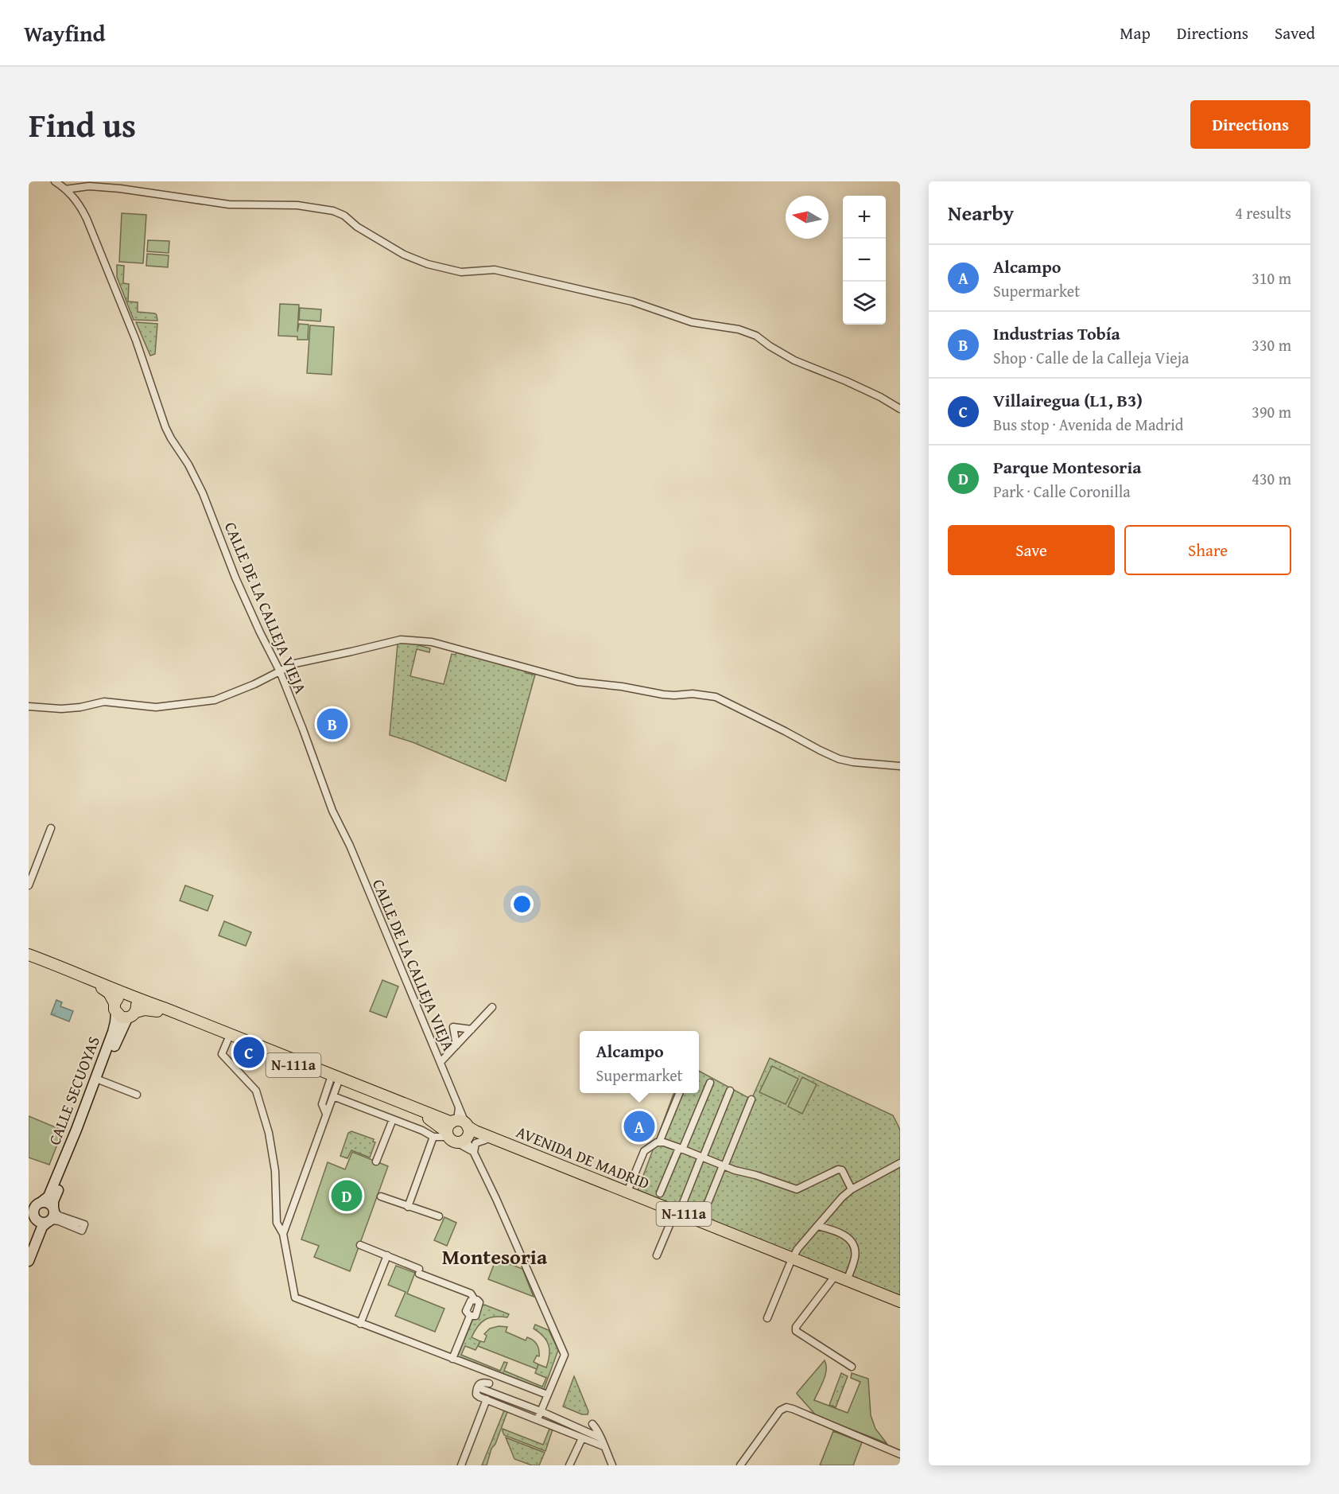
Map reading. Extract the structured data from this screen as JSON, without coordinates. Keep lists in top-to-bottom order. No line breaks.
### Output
{"streets":{"main road":["N-111a","CALLE SECUOYAS","AVENIDA DE MADRID"],"street":["CALLE DE LA CALLEJA VIEJA"]},"crossings":[["CALLE DE LA CALLEJA VIEJA","AVENIDA DE MADRID"],["N-111a","CALLE SECUOYAS"],["N-111a","AVENIDA DE MADRID"],["CALLE SECUOYAS","AVENIDA DE MADRID"]],"districts":["Montesoria"],"north":"left","page":{"header":"Wayfind","nav":["Map","Directions","Saved"],"title":"Find us","buttons":["Directions",["Save","Share"]],"heading":["Nearby","4 results"],"map_buttons":["+","−"],"list":[{"mark":"A","name":"Alcampo","note":"Supermarket","value":"310 m"},{"mark":"B","name":"Industrias Tobía","note":"Shop · Calle de la Calleja Vieja","value":"330 m"},{"mark":"C","name":"Villairegua (L1, B3)","note":"Bus stop · Avenida de Madrid","value":"390 m"},{"mark":"D","name":"Parque Montesoria","note":"Park · Calle Coronilla","value":"430 m"}],"pins":["B","C","A","D"],"popup":["Alcampo","Supermarket"]}}
